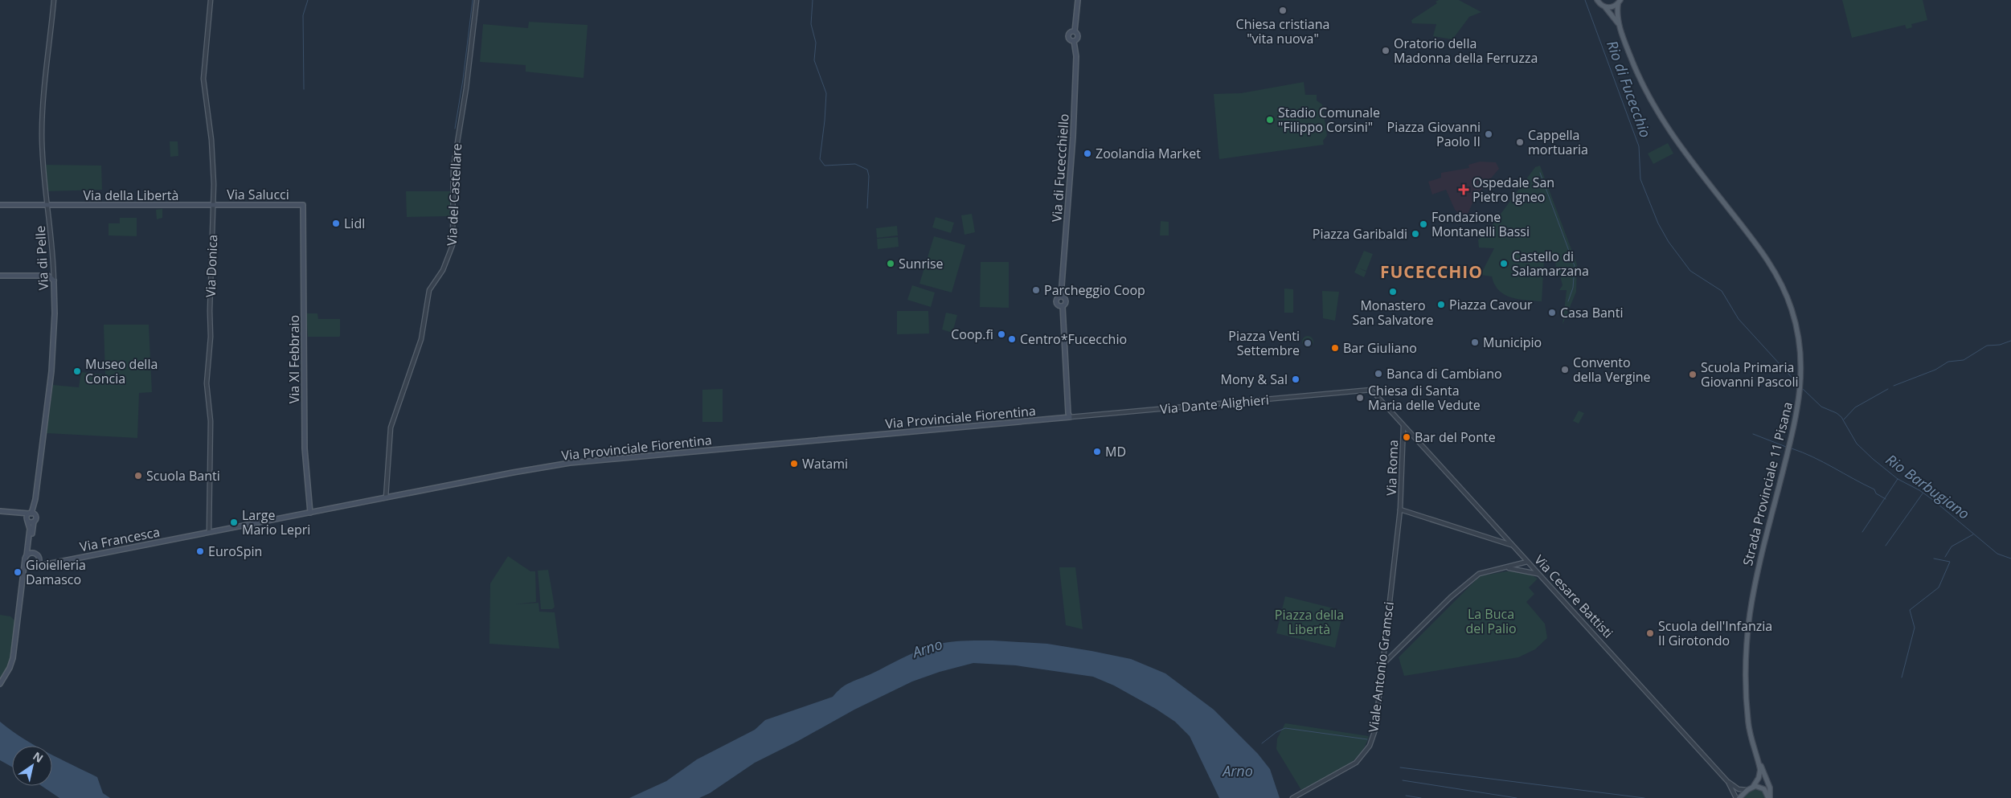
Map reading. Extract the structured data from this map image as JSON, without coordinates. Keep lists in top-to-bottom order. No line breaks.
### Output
{"streets":{"main road":["Via di Fucecchiello","Via Salucci","Via della Libertà","Via di Pelle","Via XI Febbraio","Via Provinciale Fiorentina","Strada Provinciale 11 Pisana","Via Francesca"],"street":["Via del Castellare","Via Donica","Via Dante Alighieri","Via Roma","Via Cesare Battisti","Viale Antonio Gramsci"]},"crossings":[["Via di Fucecchiello","Via Dante Alighieri"],["Via di Fucecchiello","Via Provinciale Fiorentina"],["Via Salucci","Via della Libertà"],["Via Salucci","Via Donica"],["Via Salucci","Via XI Febbraio"],["Via del Castellare","Via Provinciale Fiorentina"],["Via della Libertà","Via di Pelle"],["Via della Libertà","Via Donica"],["Via Donica","Via Provinciale Fiorentina"],["Via Donica","Via Francesca"],["Via XI Febbraio","Via Provinciale Fiorentina"],["Via Dante Alighieri","Via Provinciale Fiorentina"],["Via Dante Alighieri","Via Cesare Battisti"],["Via Provinciale Fiorentina","Via Francesca"],["Via Roma","Via Cesare Battisti"],["Via Roma","Viale Antonio Gramsci"]],"districts":["FUCECCHIO"],"water":["Rio di Fucecchio","Rio Barbugiano","Arno"],"parks":["La Buca del Palio","Piazza della Libertà"],"places":{"other":["Chiesa cristiana \"vita nuova\"","Oratorio della Madonna della Ferruzza","Stadio Comunale \"Filippo Corsini\"","Piazza Giovanni Paolo II","Cappella mortuaria","Zoolandia Market","Lidl","Fondazione Montanelli Bassi","Piazza Garibaldi","Sunrise","Castello di Salamarzana","Parcheggio Coop","Monastero San Salvatore","Piazza Cavour","Casa Banti","Coop.fi","Centro*Fucecchio","Municipio","Piazza Venti Settembre","Bar Giuliano","Convento della Vergine","Museo della Concia","Banca di Cambiano","Scuola Primaria Giovanni Pascoli","Mony & Sal","Chiesa di Santa Maria delle Vedute","Bar del Ponte","MD","Watami","Scuola Banti","Large Mario Lepri","EuroSpin","Gioielleria Damasco","Scuola dell'Infanzia Il Girotondo"],"health":["Ospedale San Pietro Igneo"]},"north":"top right"}
